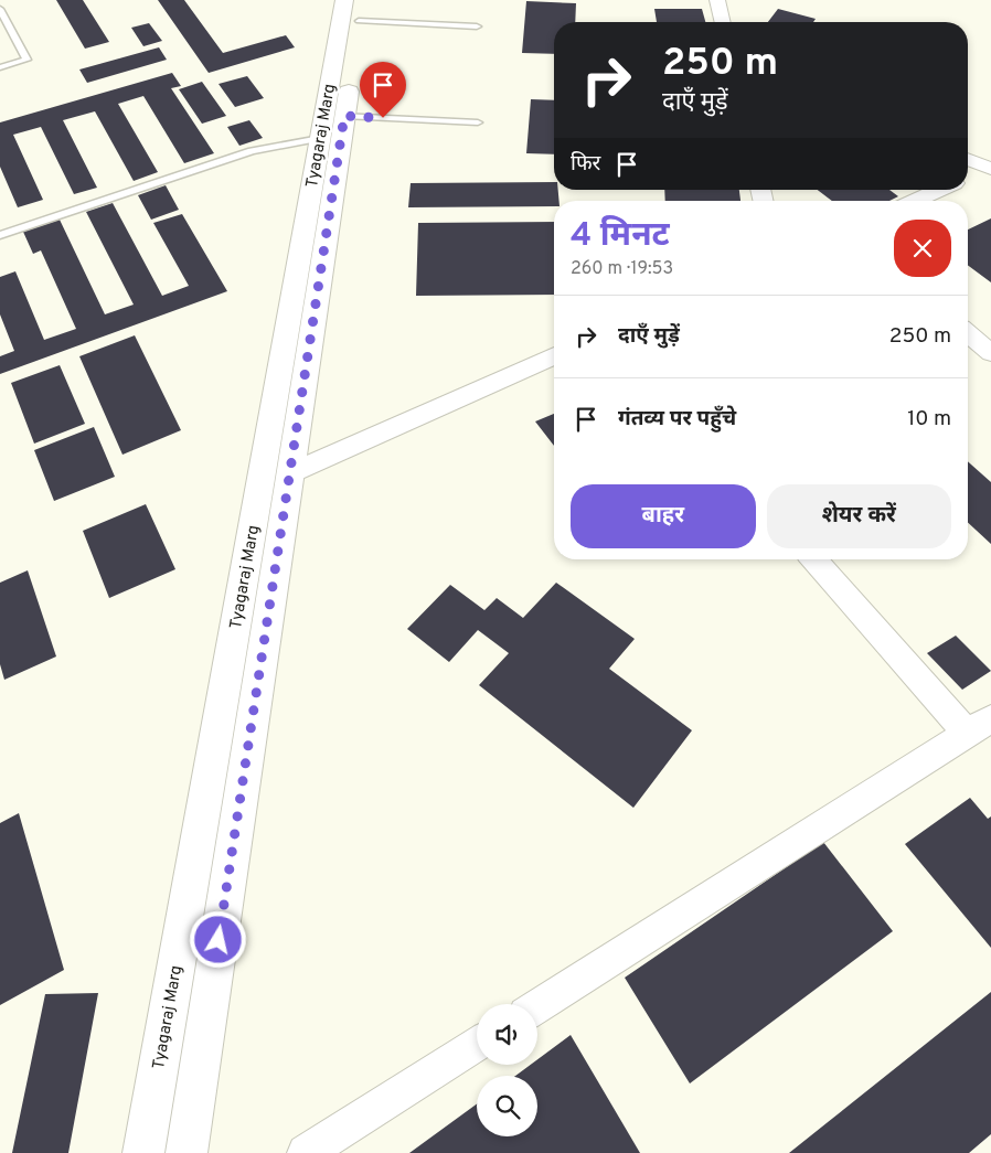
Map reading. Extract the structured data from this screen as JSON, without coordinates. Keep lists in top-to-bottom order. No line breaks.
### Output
{"streets":{"street":["Tyagaraj Marg"]},"page":{"turn":["250 m","दाएँ मुड़ें"],"then":"फिर","heading":["4 मिनट","260 m · 19:53"],"list":[{"name":"दाएँ मुड़ें","value":"250 m"},{"name":"गंतव्य पर पहुँचे","value":"10 m"}],"buttons":["बाहर","शेयर करें"]}}
